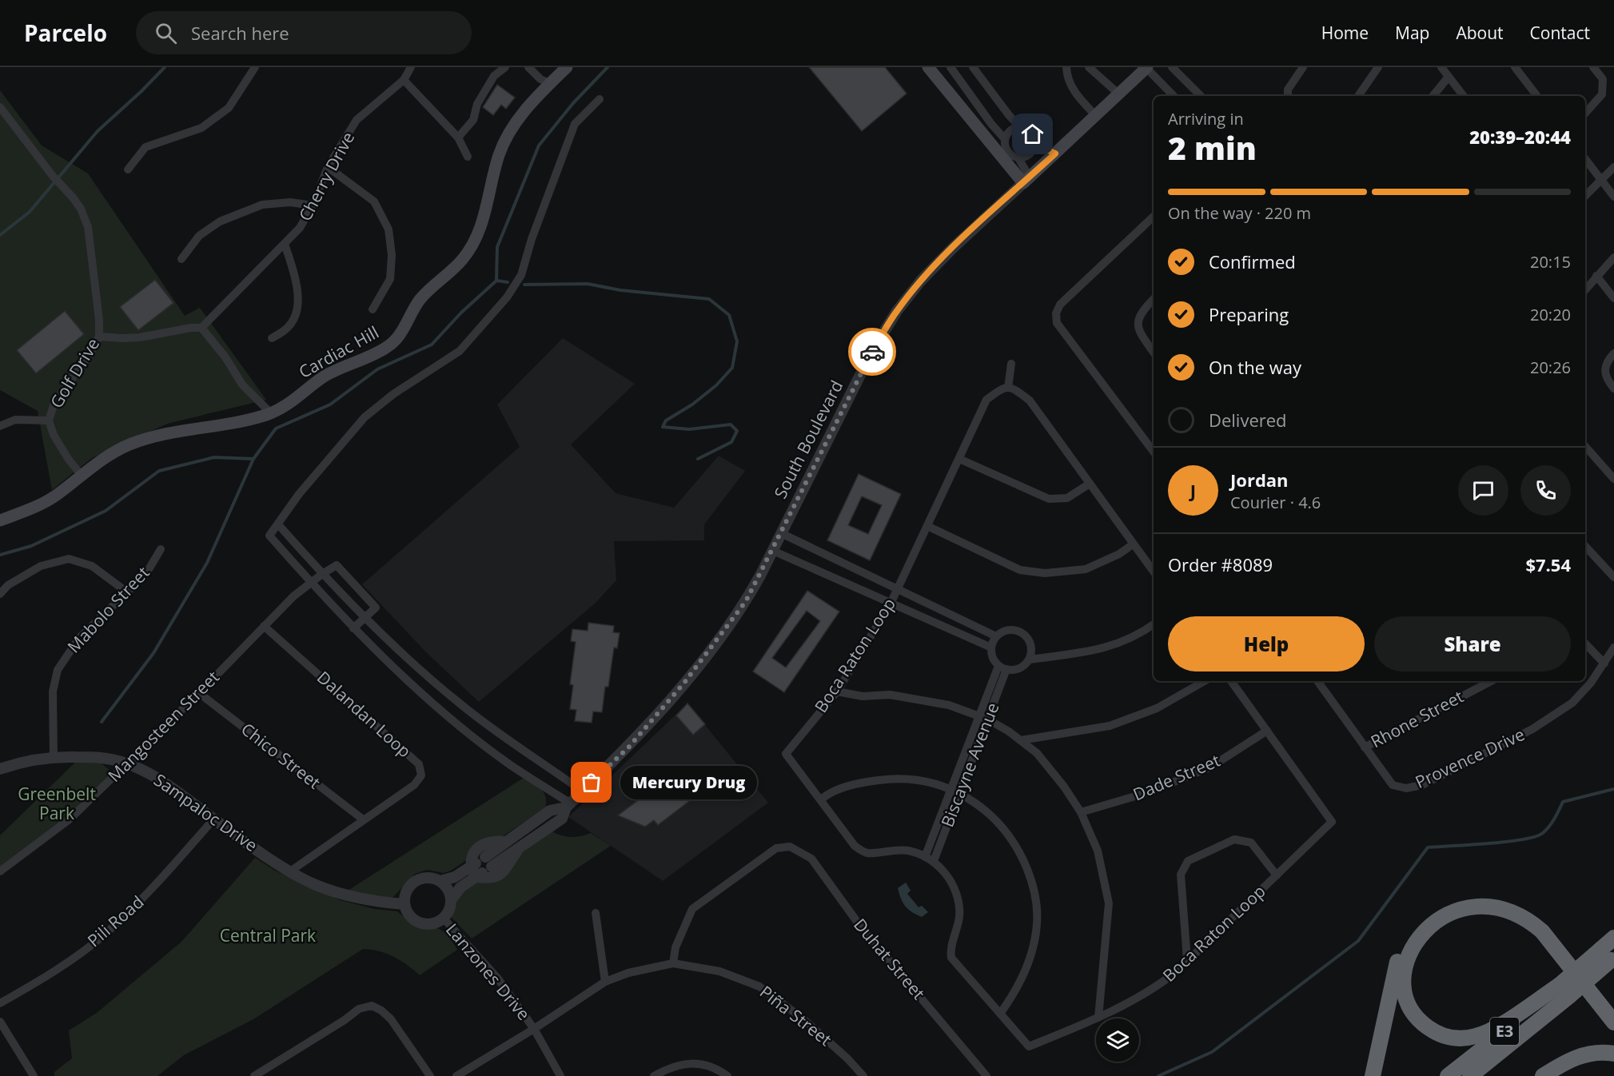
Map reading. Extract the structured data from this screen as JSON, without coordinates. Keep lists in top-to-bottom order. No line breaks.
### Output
{"streets":{"highway":["E3"],"main road":["Cardiac Hill","South Boulevard"],"street":["Cherry Drive","Golf Drive","Mabolo Street","Boca Raton Loop","Dalandan Loop","Rhone Street","Mangosteen Street","Chico Street","Provence Drive","Biscayne Avenue","Dade Street","Sampaloc Drive","Pili Road","Duhat Street","Lanzones Drive","Piña Street"]},"crossings":[["Cardiac Hill","Golf Drive"],["South Boulevard","Sampaloc Drive"],["South Boulevard","Lanzones Drive"],["Mabolo Street","Sampaloc Drive"],["Boca Raton Loop","Biscayne Avenue"],["Boca Raton Loop","Dade Street"],["Dalandan Loop","Mangosteen Street"],["Dalandan Loop","Chico Street"],["Dalandan Loop","Sampaloc Drive"],["Rhone Street","Provence Drive"],["Mangosteen Street","Chico Street"],["Mangosteen Street","Sampaloc Drive"],["Sampaloc Drive","Pili Road"],["Sampaloc Drive","Lanzones Drive"],["Duhat Street","Piña Street"],["Lanzones Drive","Piña Street"]],"parks":["Greenbelt Park","Central Park"],"places":["Mercury Drug"],"page":{"header":"Parcelo","search":"Search here","nav":["Home","Map","About","Contact"],"heading":["2 min","Arriving in","20:39–20:44"],"panel":["Jordan","Courier · 4.6","Order #8089","$7.54"],"bar":"On the way · 220 m","list":[["Confirmed","20:15"],["Preparing","20:20"],["On the way","20:26"],"Delivered"],"round":"J","buttons":["Help","Share"],"bubble":"Mercury Drug"}}
